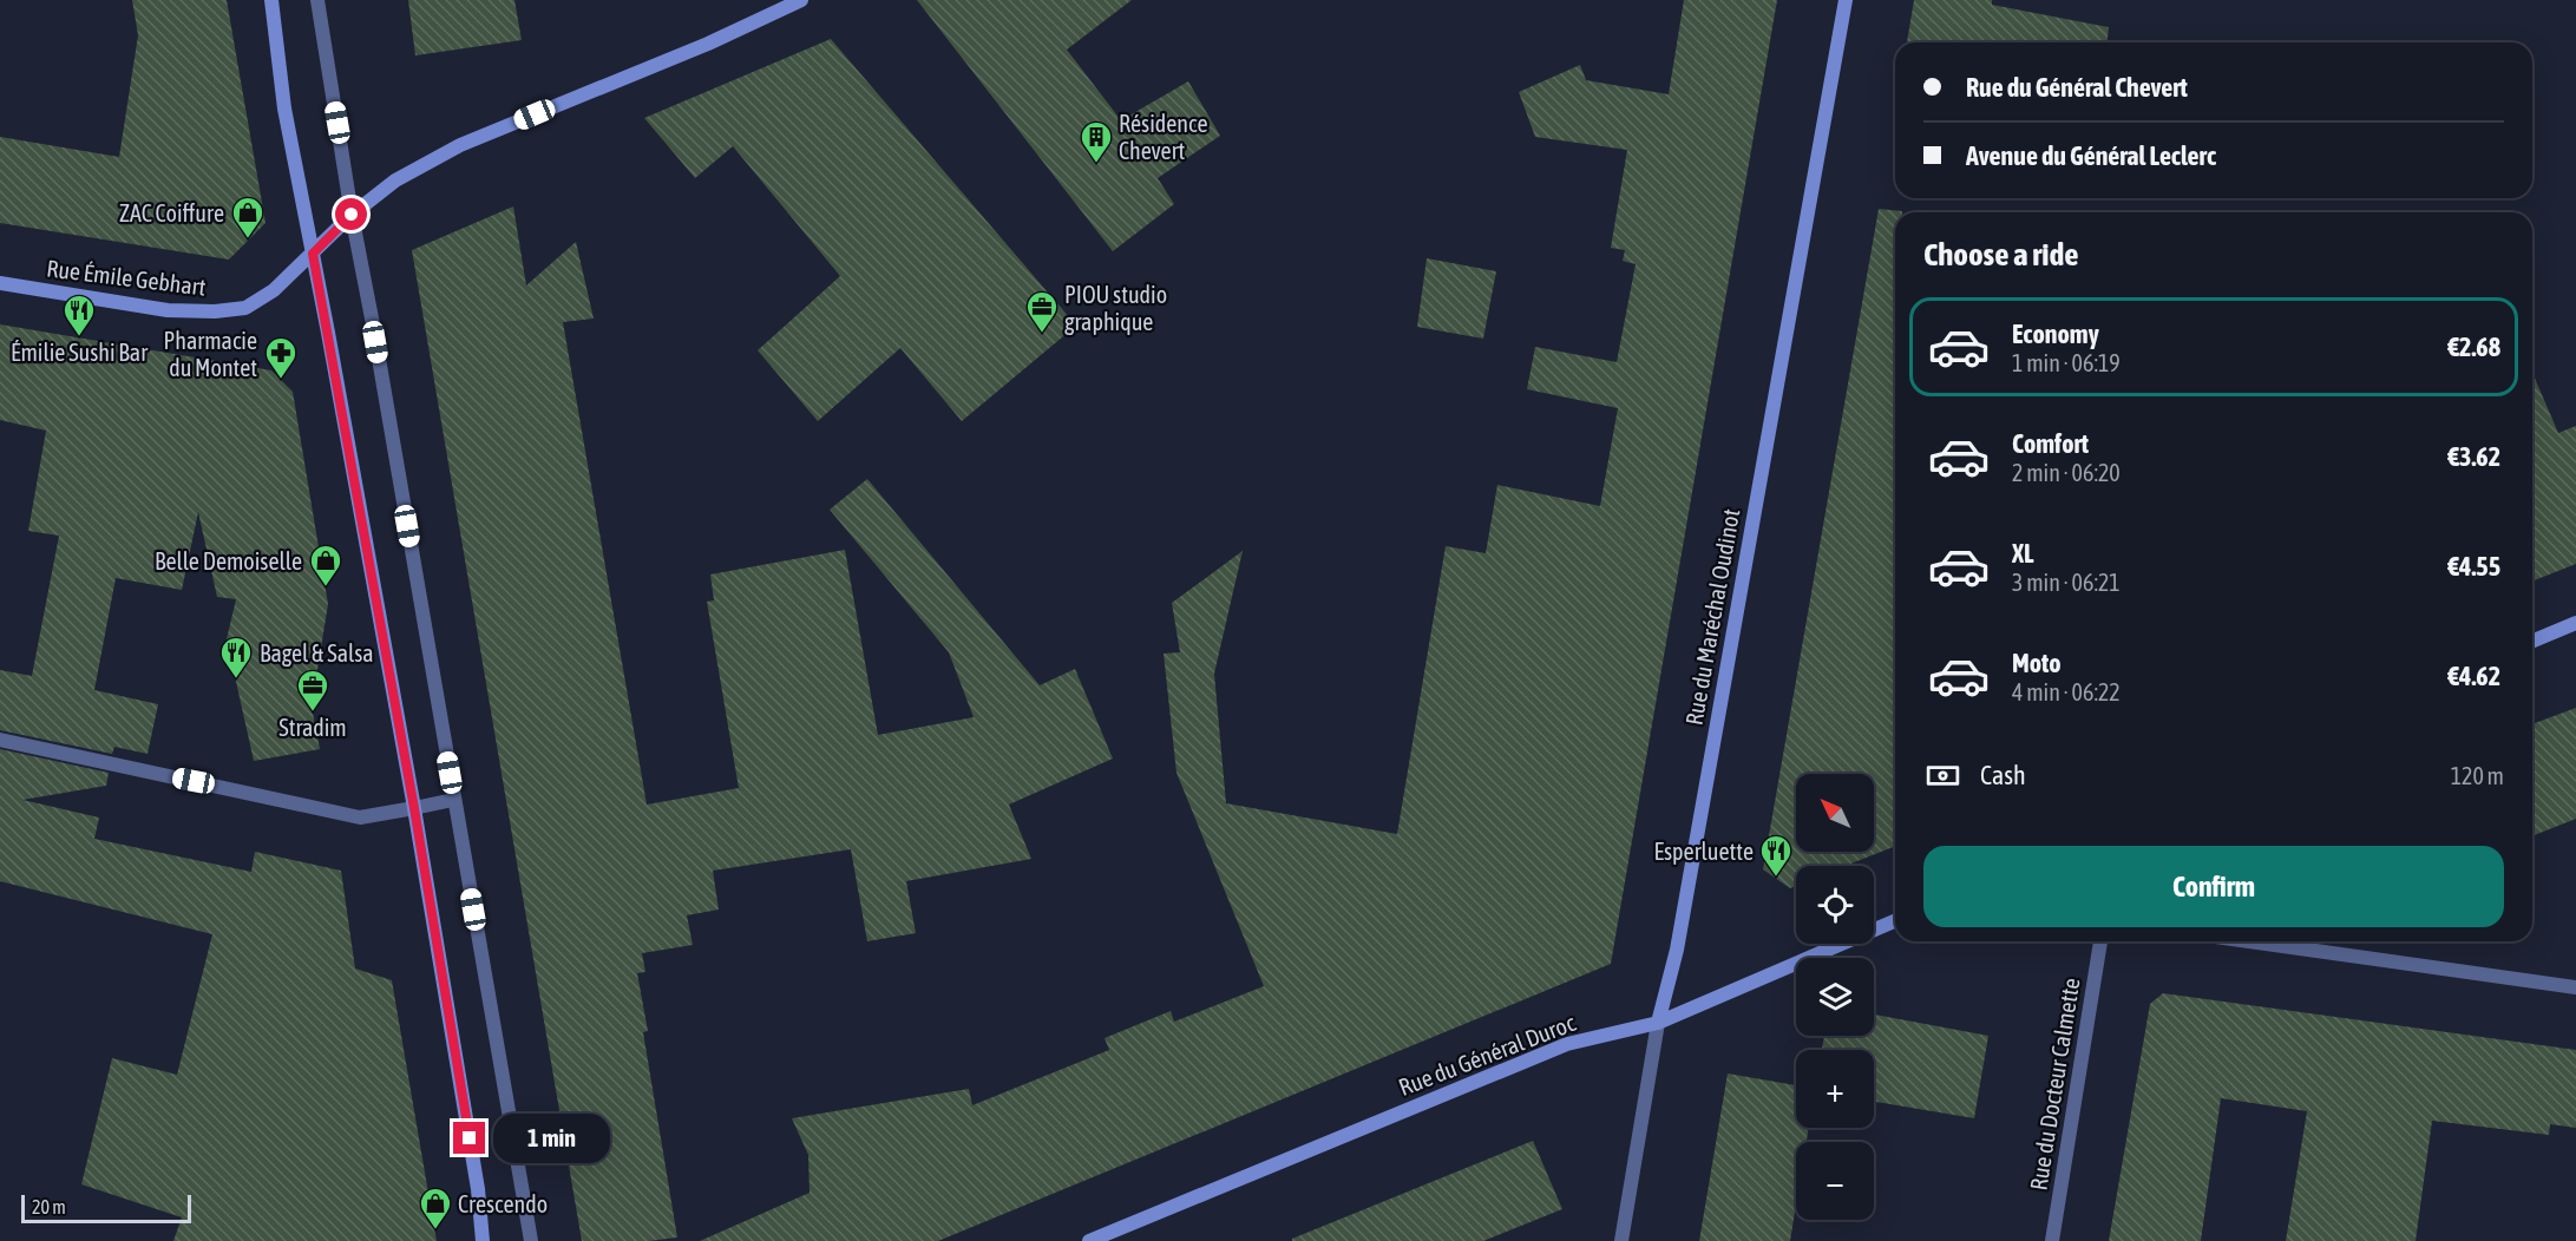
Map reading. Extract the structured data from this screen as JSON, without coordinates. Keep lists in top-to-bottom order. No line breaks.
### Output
{"streets":{"street":["Rue Émile Gebhart","Rue du Maréchal Oudinot","Rue du Général Duroc","Rue du Docteur Calmette"]},"crossings":[["Rue du Maréchal Oudinot","Rue du Général Duroc"]],"places":{"building":["Résidence Chevert"],"shop":["ZAC Coiffure","Belle Demoiselle","Crescendo"],"office":["PIOU studio graphique","Stradim"],"restaurant":["Émilie Sushi Bar","Bagel & Salsa","Esperluette"],"pharmacy":["Pharmacie du Montet"]},"scale_bar":"20 m","north":"top left","page":{"banner":["Rue du Général Chevert","Avenue du Général Leclerc"],"heading":"Choose a ride","list":[{"name":"Economy","note":"1 min · 06:19","value":"€2.68"},{"name":"Comfort","note":"2 min · 06:20","value":"€3.62"},{"name":"XL","note":"3 min · 06:21","value":"€4.55"},{"name":"Moto","note":"4 min · 06:22","value":"€4.62"}],"pay":["Cash","120 m"],"map_buttons":["+","−"],"buttons":"Confirm","bubble":"1 min","scale":"20 m"}}
